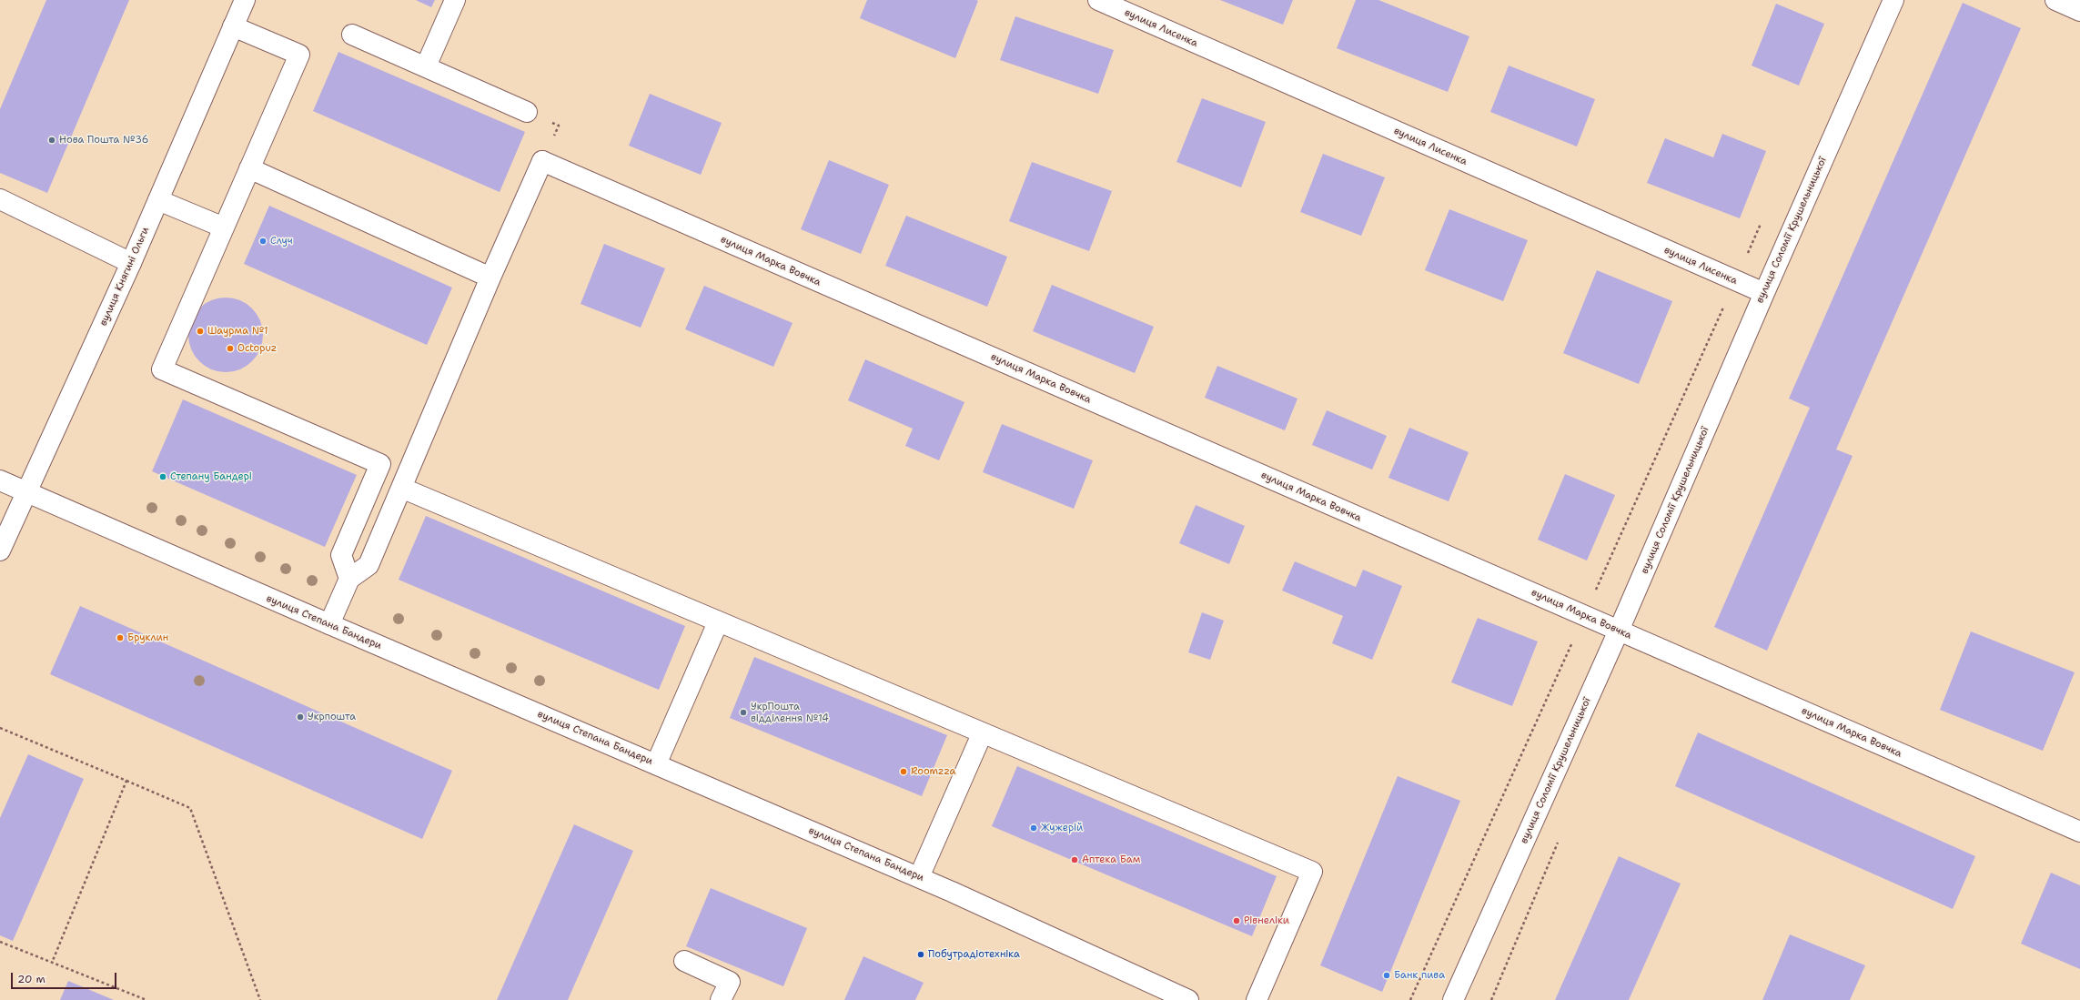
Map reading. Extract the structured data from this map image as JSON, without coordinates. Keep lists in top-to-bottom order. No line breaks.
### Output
{"streets":{"street":["вулиця Лисенка","вулиця Соломії Крушельницької","вулиця Марка Вовчка","вулиця Княгині Ольги","вулиця Степана Бандери"]},"crossings":[["вулиця Лисенка","вулиця Соломії Крушельницької"],["вулиця Соломії Крушельницької","вулиця Марка Вовчка"],["вулиця Княгині Ольги","вулиця Степана Бандери"]],"places":["Нова Пошта №36","Случ","Шаурма №1","Octopuz","Степану Бандері","Бруклин","УкрПошта відділення №14","Укрпошта","Roomzza","Жужерій","Аптека Бам","Рівнеліки","Побутрадіотехніка","Банк пива"],"scale_bar":"20 m"}
